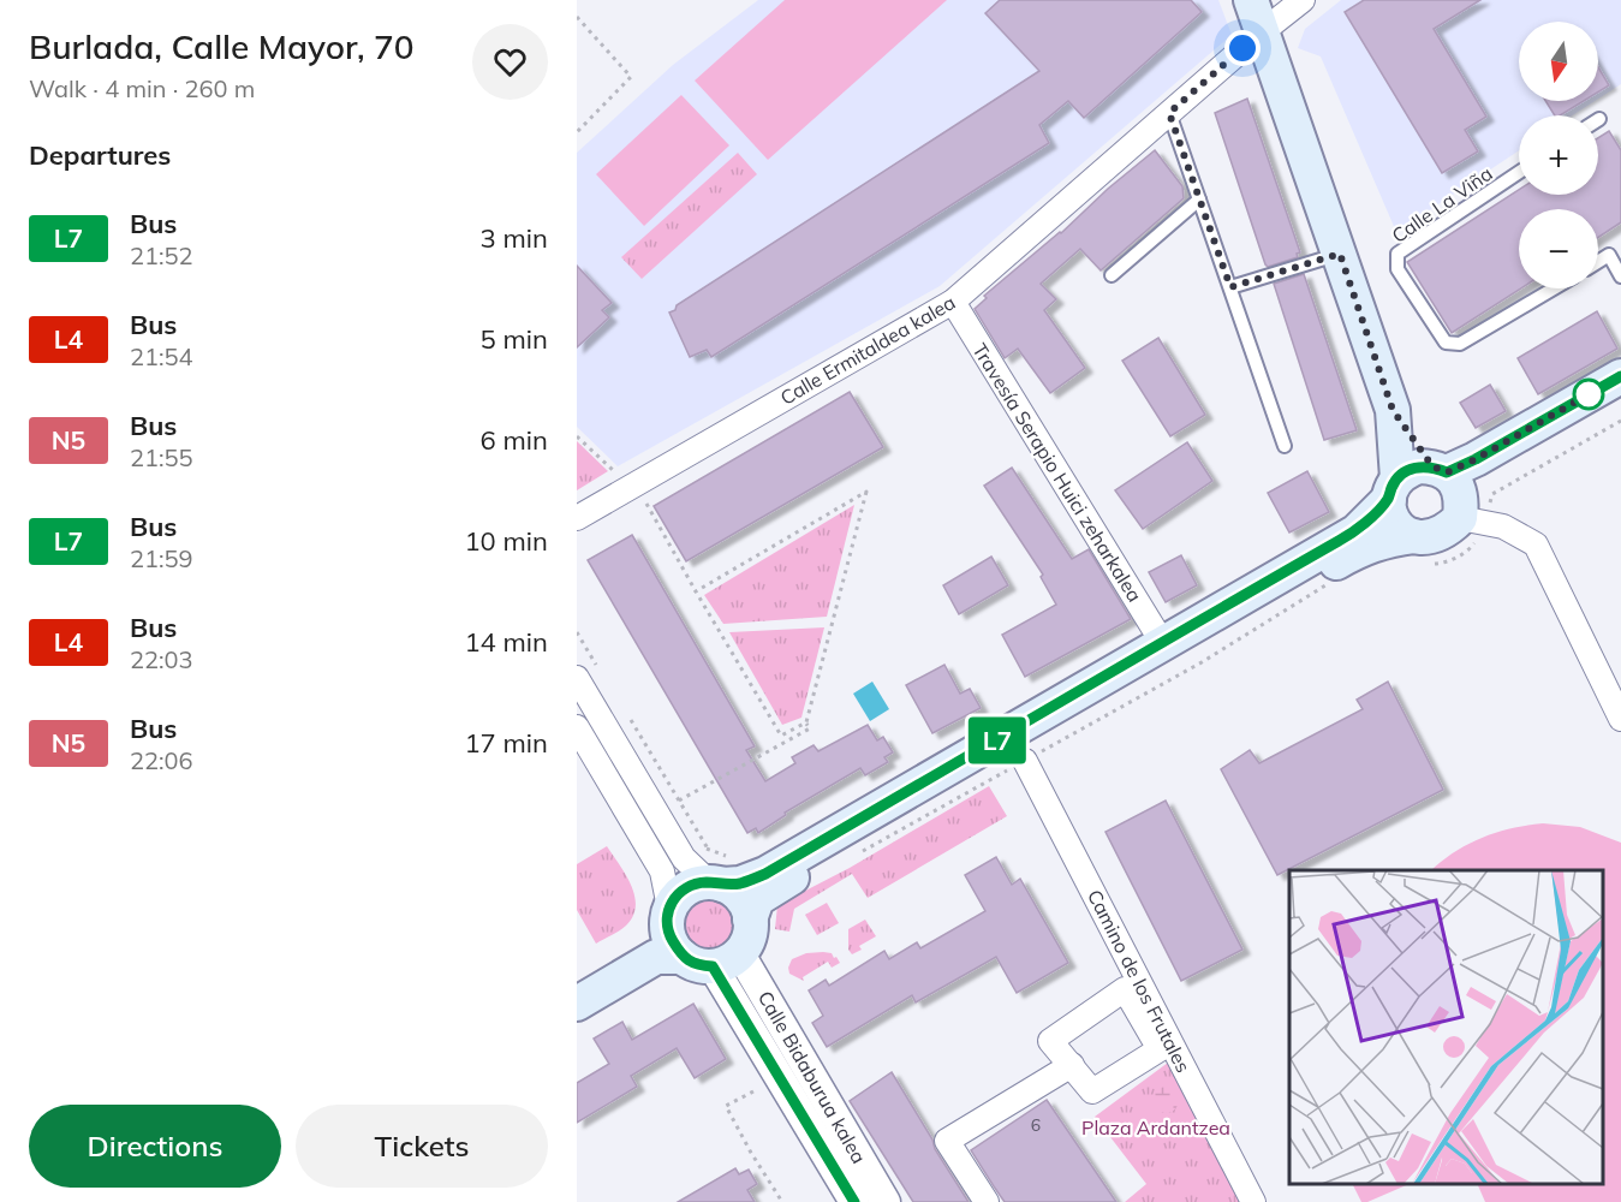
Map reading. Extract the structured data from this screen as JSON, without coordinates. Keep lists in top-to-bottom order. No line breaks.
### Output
{"streets":{"street":["Calle Ermitaldea kalea","Travesía Serapio Huici zeharkalea","Camino de los Frutales","Calle Bidaburua kalea"],"lane":["Calle La Viña"]},"crossings":[["Calle Ermitaldea kalea","Travesía Serapio Huici zeharkalea"]],"parks":["Plaza Ardantzea"],"lines":["bus line L7"],"house_numbers":["6"],"north":"bottom","page":{"heading":[["Burlada, Calle Mayor, 70","Walk · 4 min · 260 m"],"Departures"],"on_map":"L7","map_buttons":["+","−"],"list":[{"mark":"L7","name":"Bus","note":"21:52","value":"3 min"},{"mark":"L4","name":"Bus","note":"21:54","value":"5 min"},{"mark":"N5","name":"Bus","note":"21:55","value":"6 min"},{"mark":"L7","name":"Bus","note":"21:59","value":"10 min"},{"mark":"L4","name":"Bus","note":"22:03","value":"14 min"},{"mark":"N5","name":"Bus","note":"22:06","value":"17 min"}],"buttons":["Directions","Tickets"]}}
